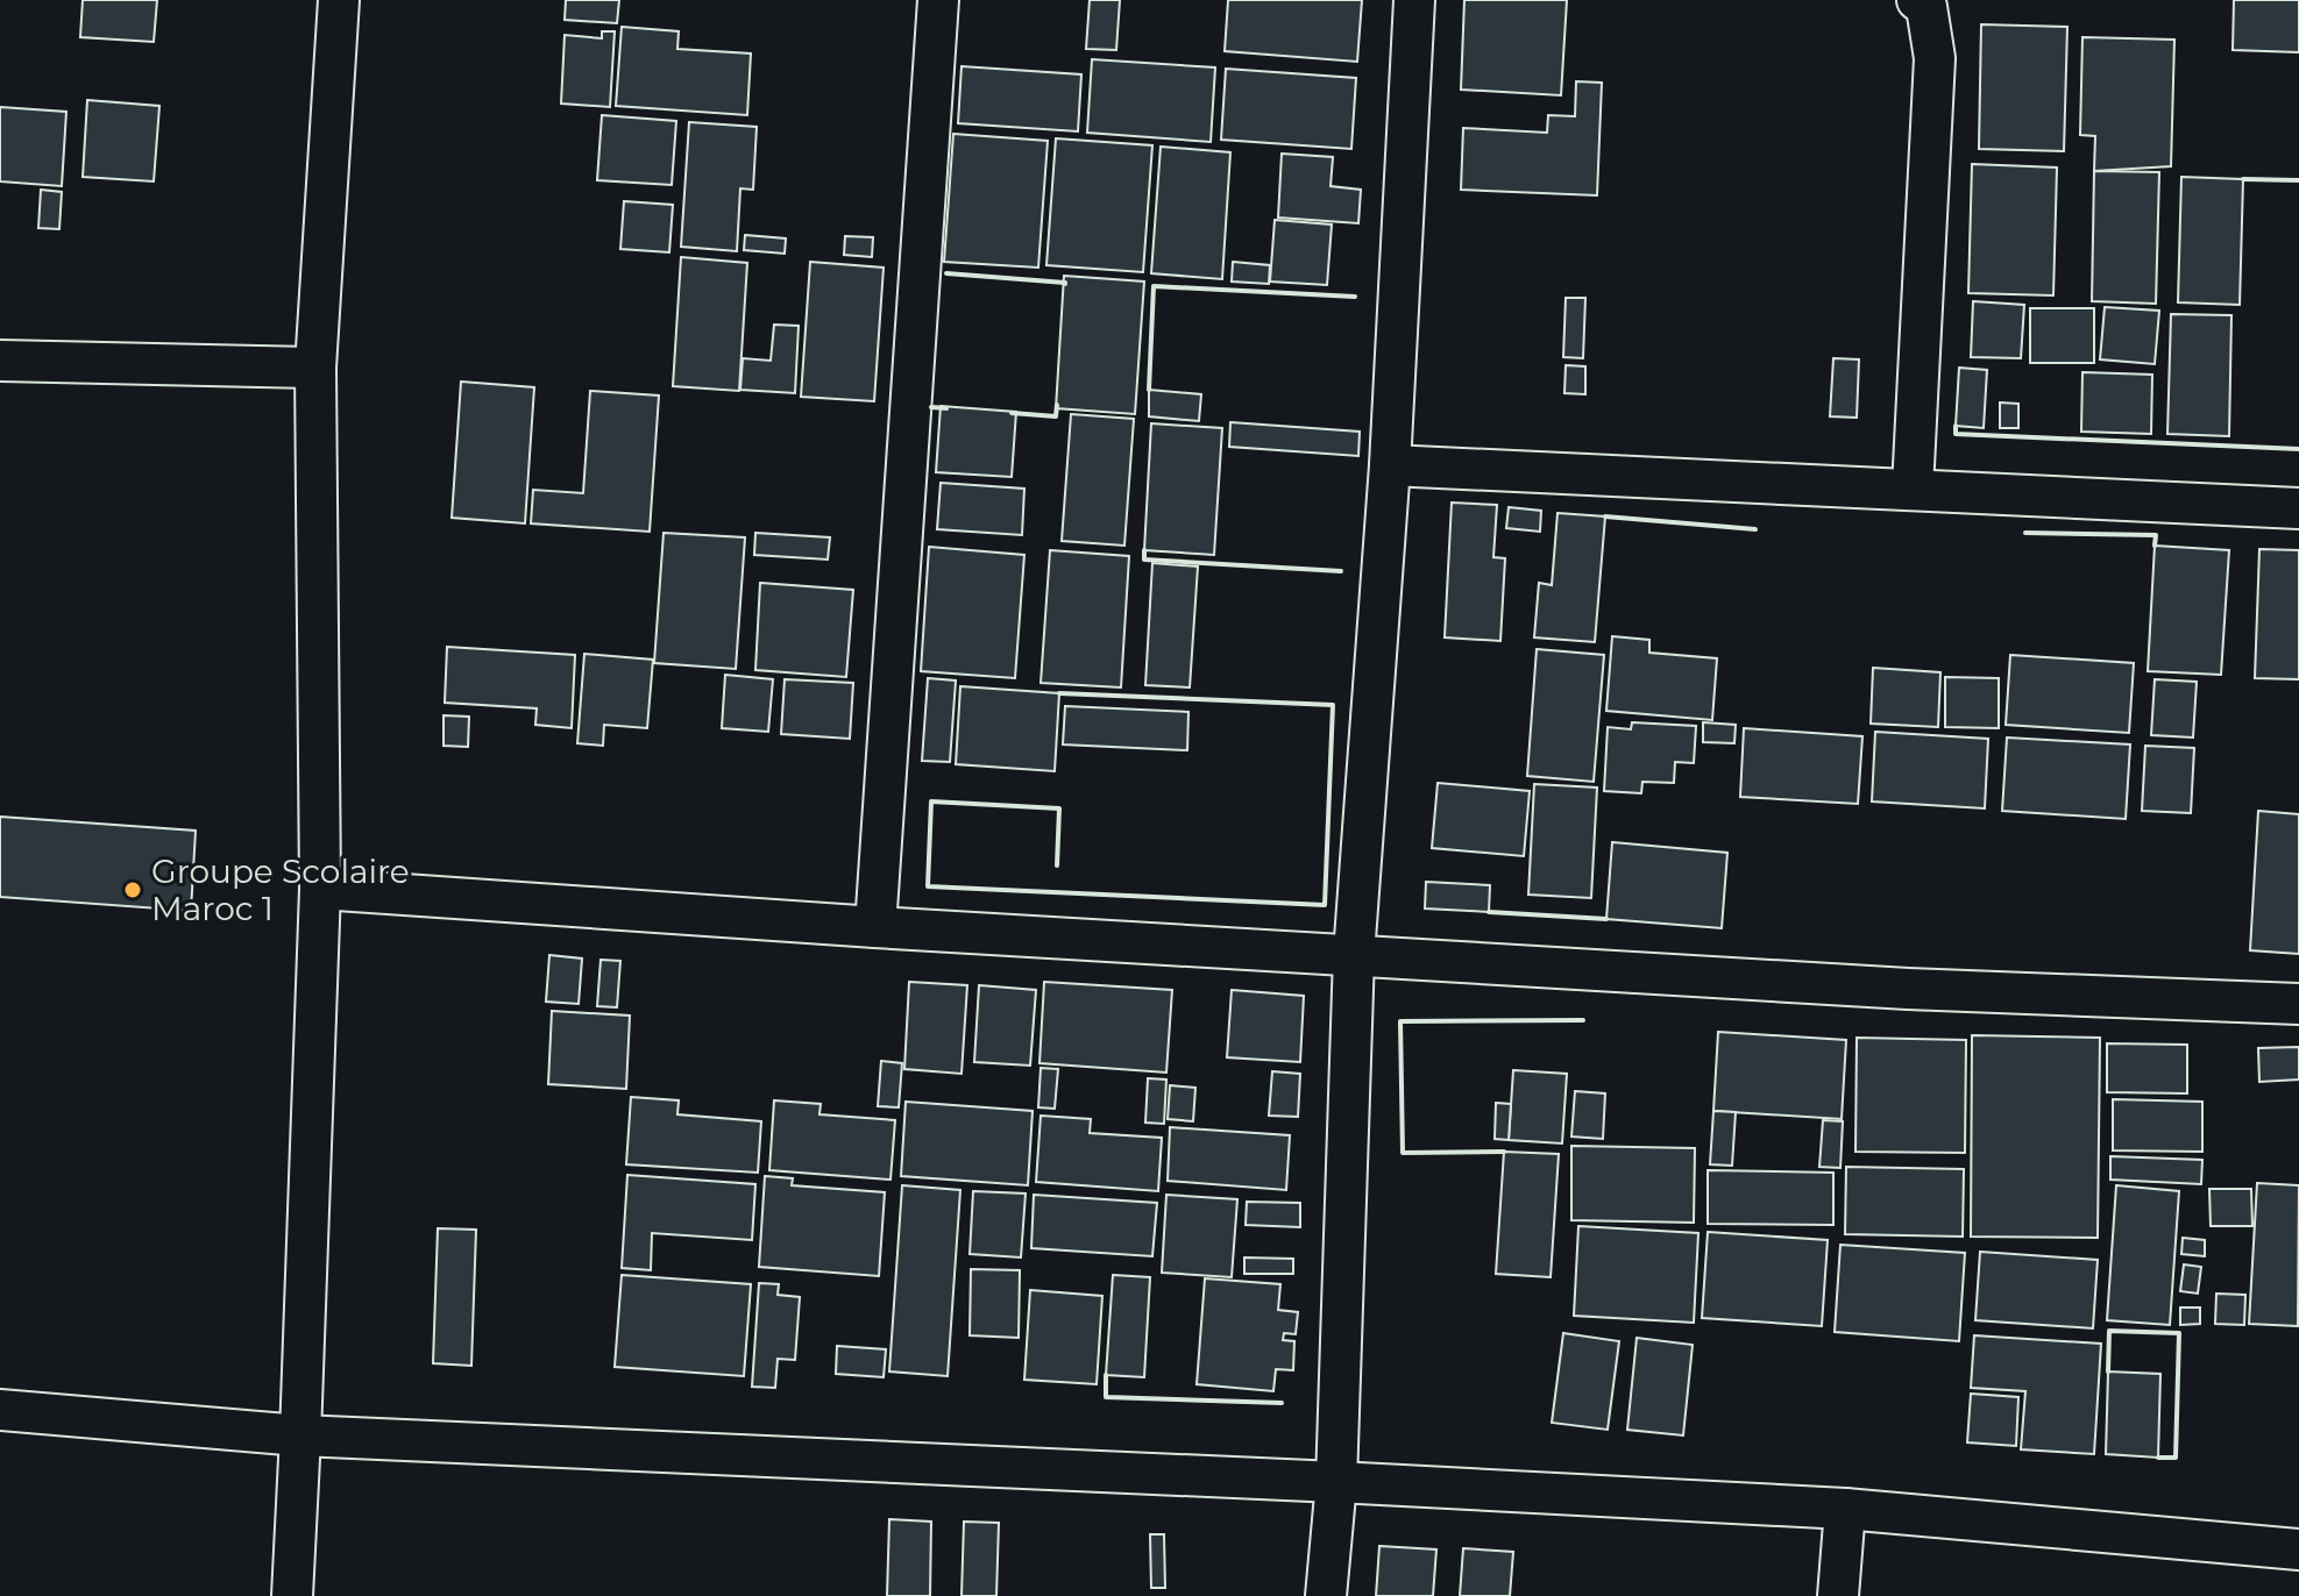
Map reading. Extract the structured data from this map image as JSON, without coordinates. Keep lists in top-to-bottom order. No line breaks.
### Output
{"places":["Groupe Scolaire Maroc 1"]}
